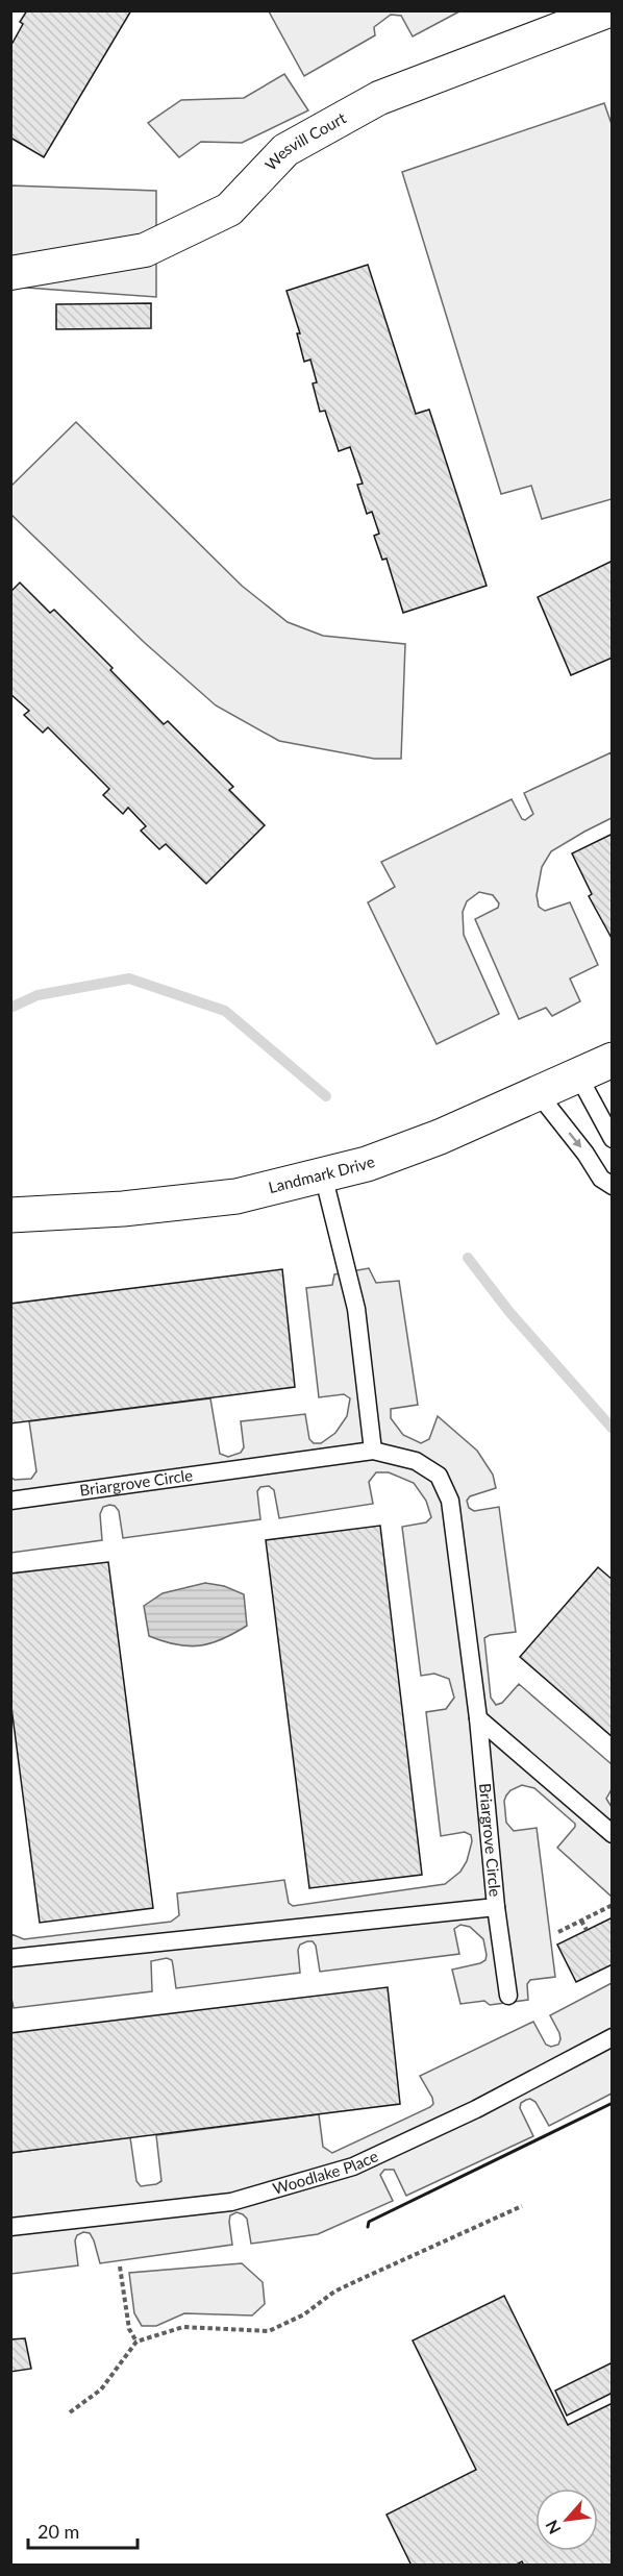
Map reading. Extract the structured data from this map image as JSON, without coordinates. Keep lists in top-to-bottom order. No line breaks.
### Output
{"streets":{"street":["Wesvill Court","Landmark Drive"],"lane":["Briargrove Circle","Woodlake Place"]},"scale_bar":"20 m","north":"bottom left"}
